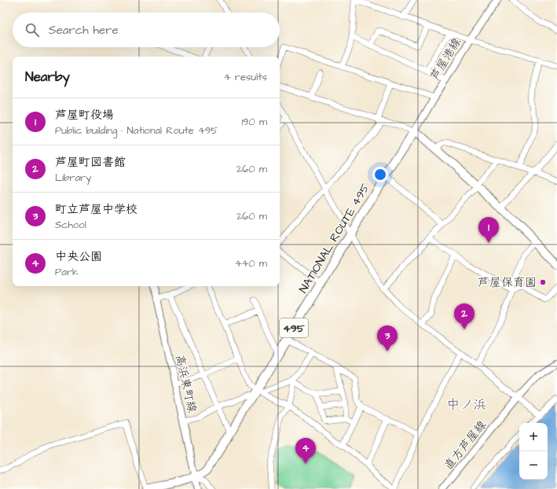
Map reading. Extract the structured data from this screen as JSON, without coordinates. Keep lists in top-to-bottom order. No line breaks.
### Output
{"streets":{"highway":["NATIONAL ROUTE 495","495"],"main road":["芦屋港線","高浜東町線","直方芦屋線"]},"crossings":[["芦屋港線","NATIONAL ROUTE 495"],["NATIONAL ROUTE 495","高浜東町線"]],"districts":["中ノ浜"],"places":["芦屋保育園"],"page":{"search":"Search here","heading":["Nearby","4 results"],"list":[{"mark":"1","name":"芦屋町役場","note":"Public building · National Route 495","value":"190 m"},{"mark":"2","name":"芦屋町図書館","note":"Library","value":"260 m"},{"mark":"3","name":"町立芦屋中学校","note":"School","value":"260 m"},{"mark":"4","name":"中央公園","note":"Park","value":"440 m"}],"pins":["1","2","3","4"],"map_buttons":["+","−"]}}
